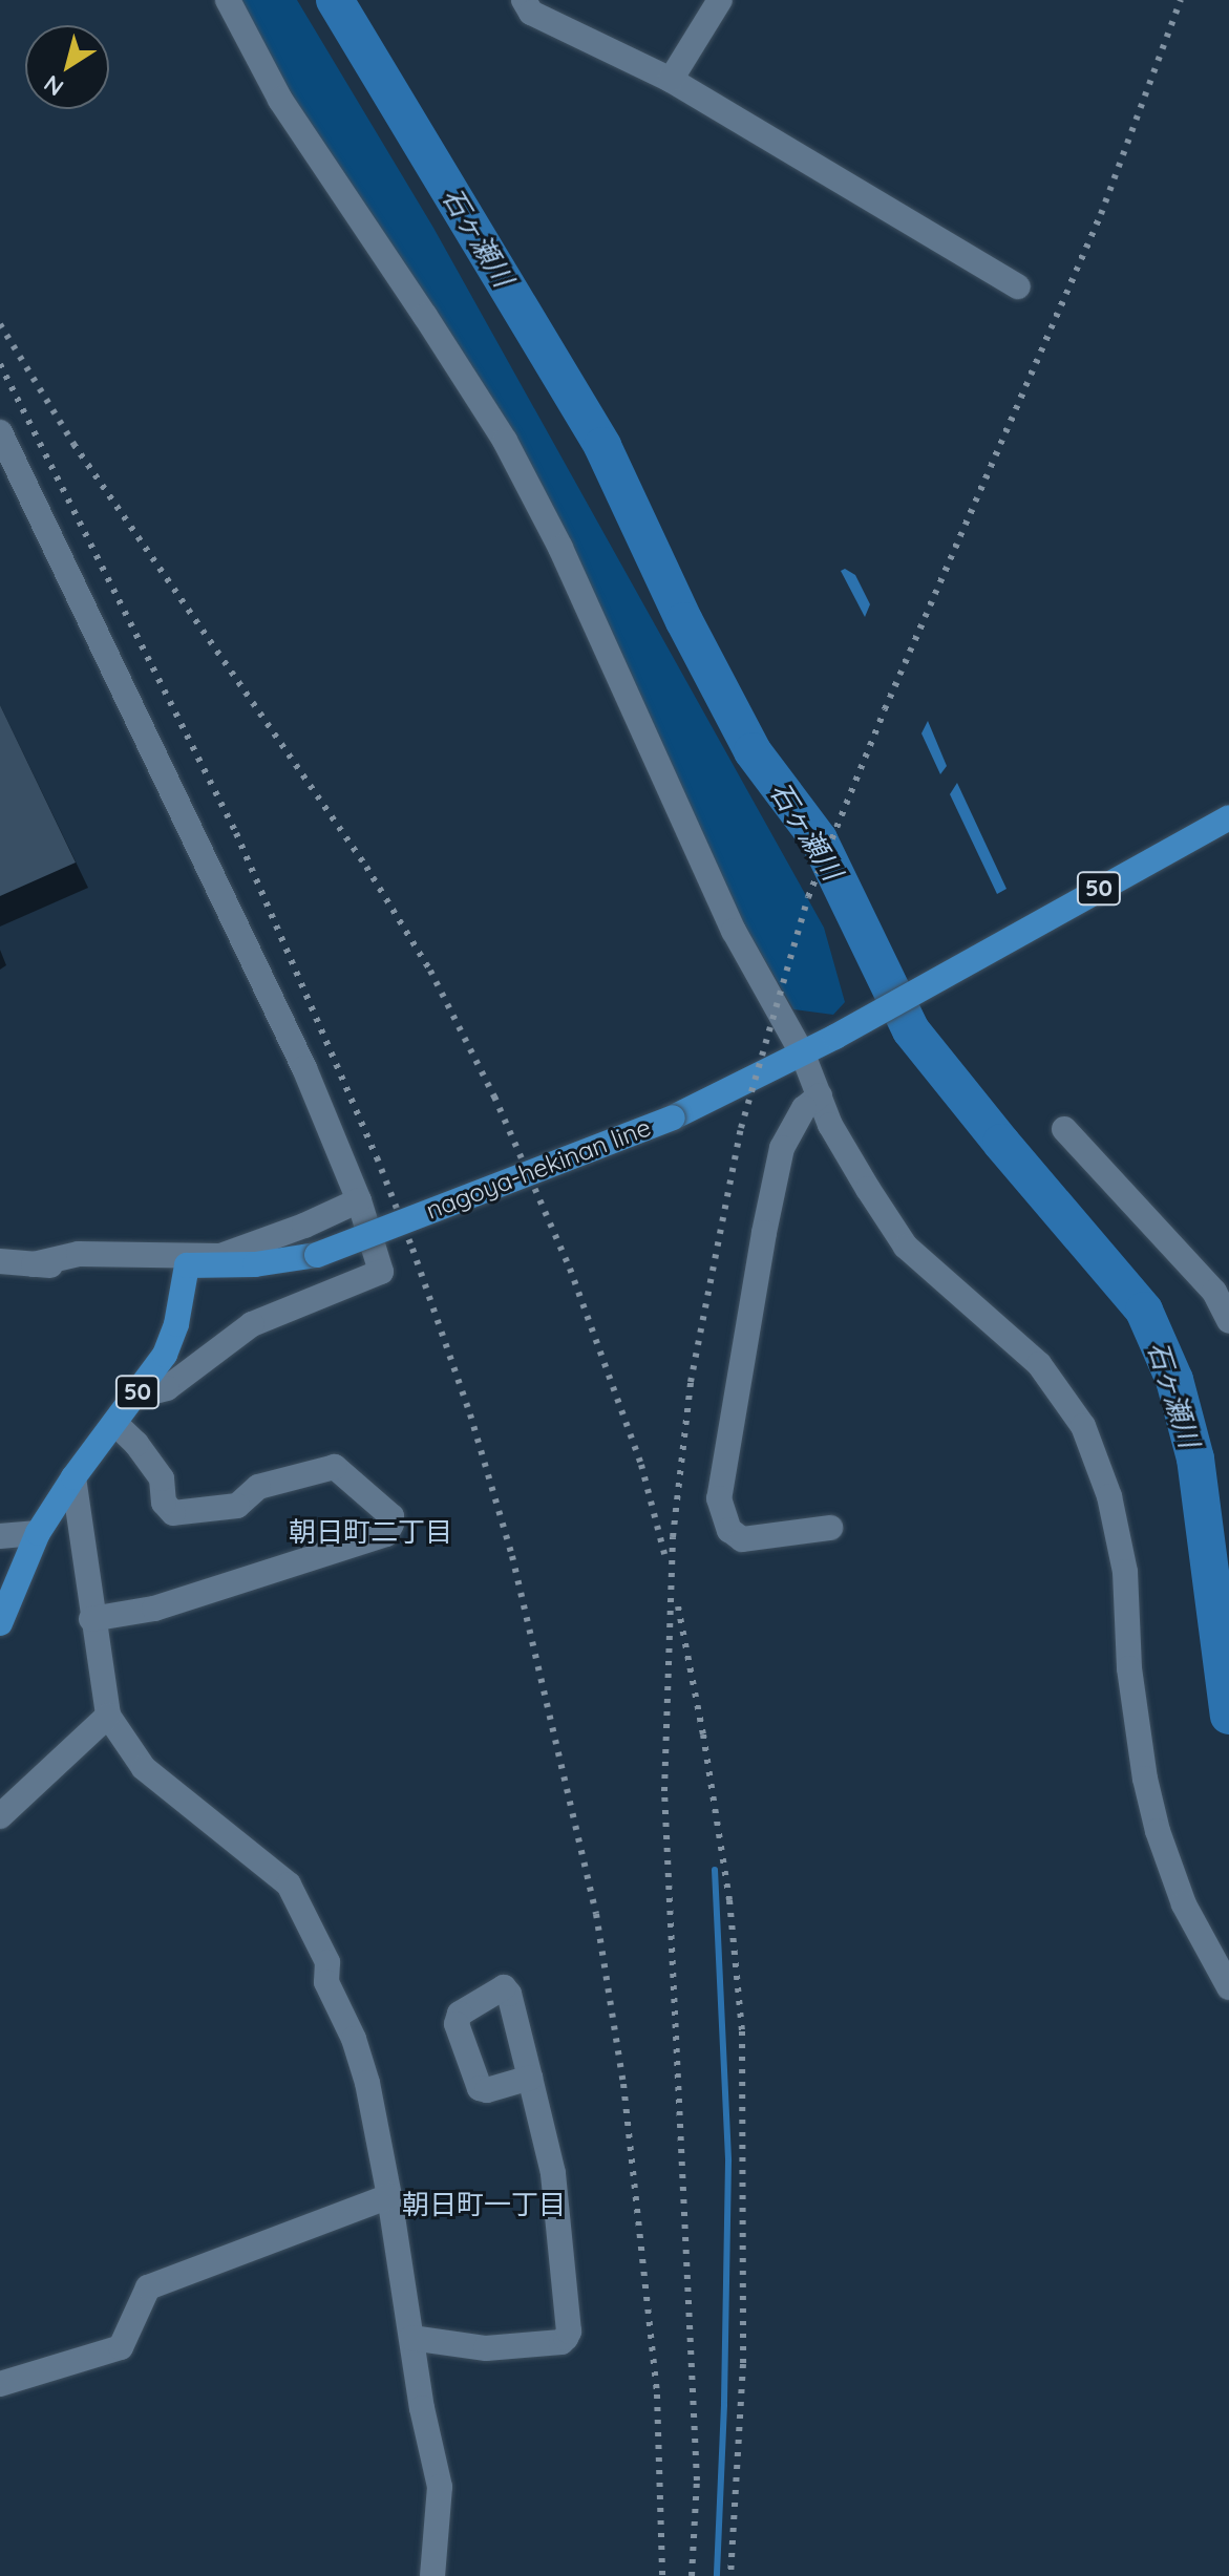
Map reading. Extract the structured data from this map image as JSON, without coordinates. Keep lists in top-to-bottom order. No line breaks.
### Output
{"streets":{"main road":["50","nagoya-hekinan line"]},"crossings":[["50","nagoya-hekinan line"]],"districts":["朝日町二丁目","朝日町一丁目"],"water":["石ヶ瀬川"],"north":"bottom left"}
